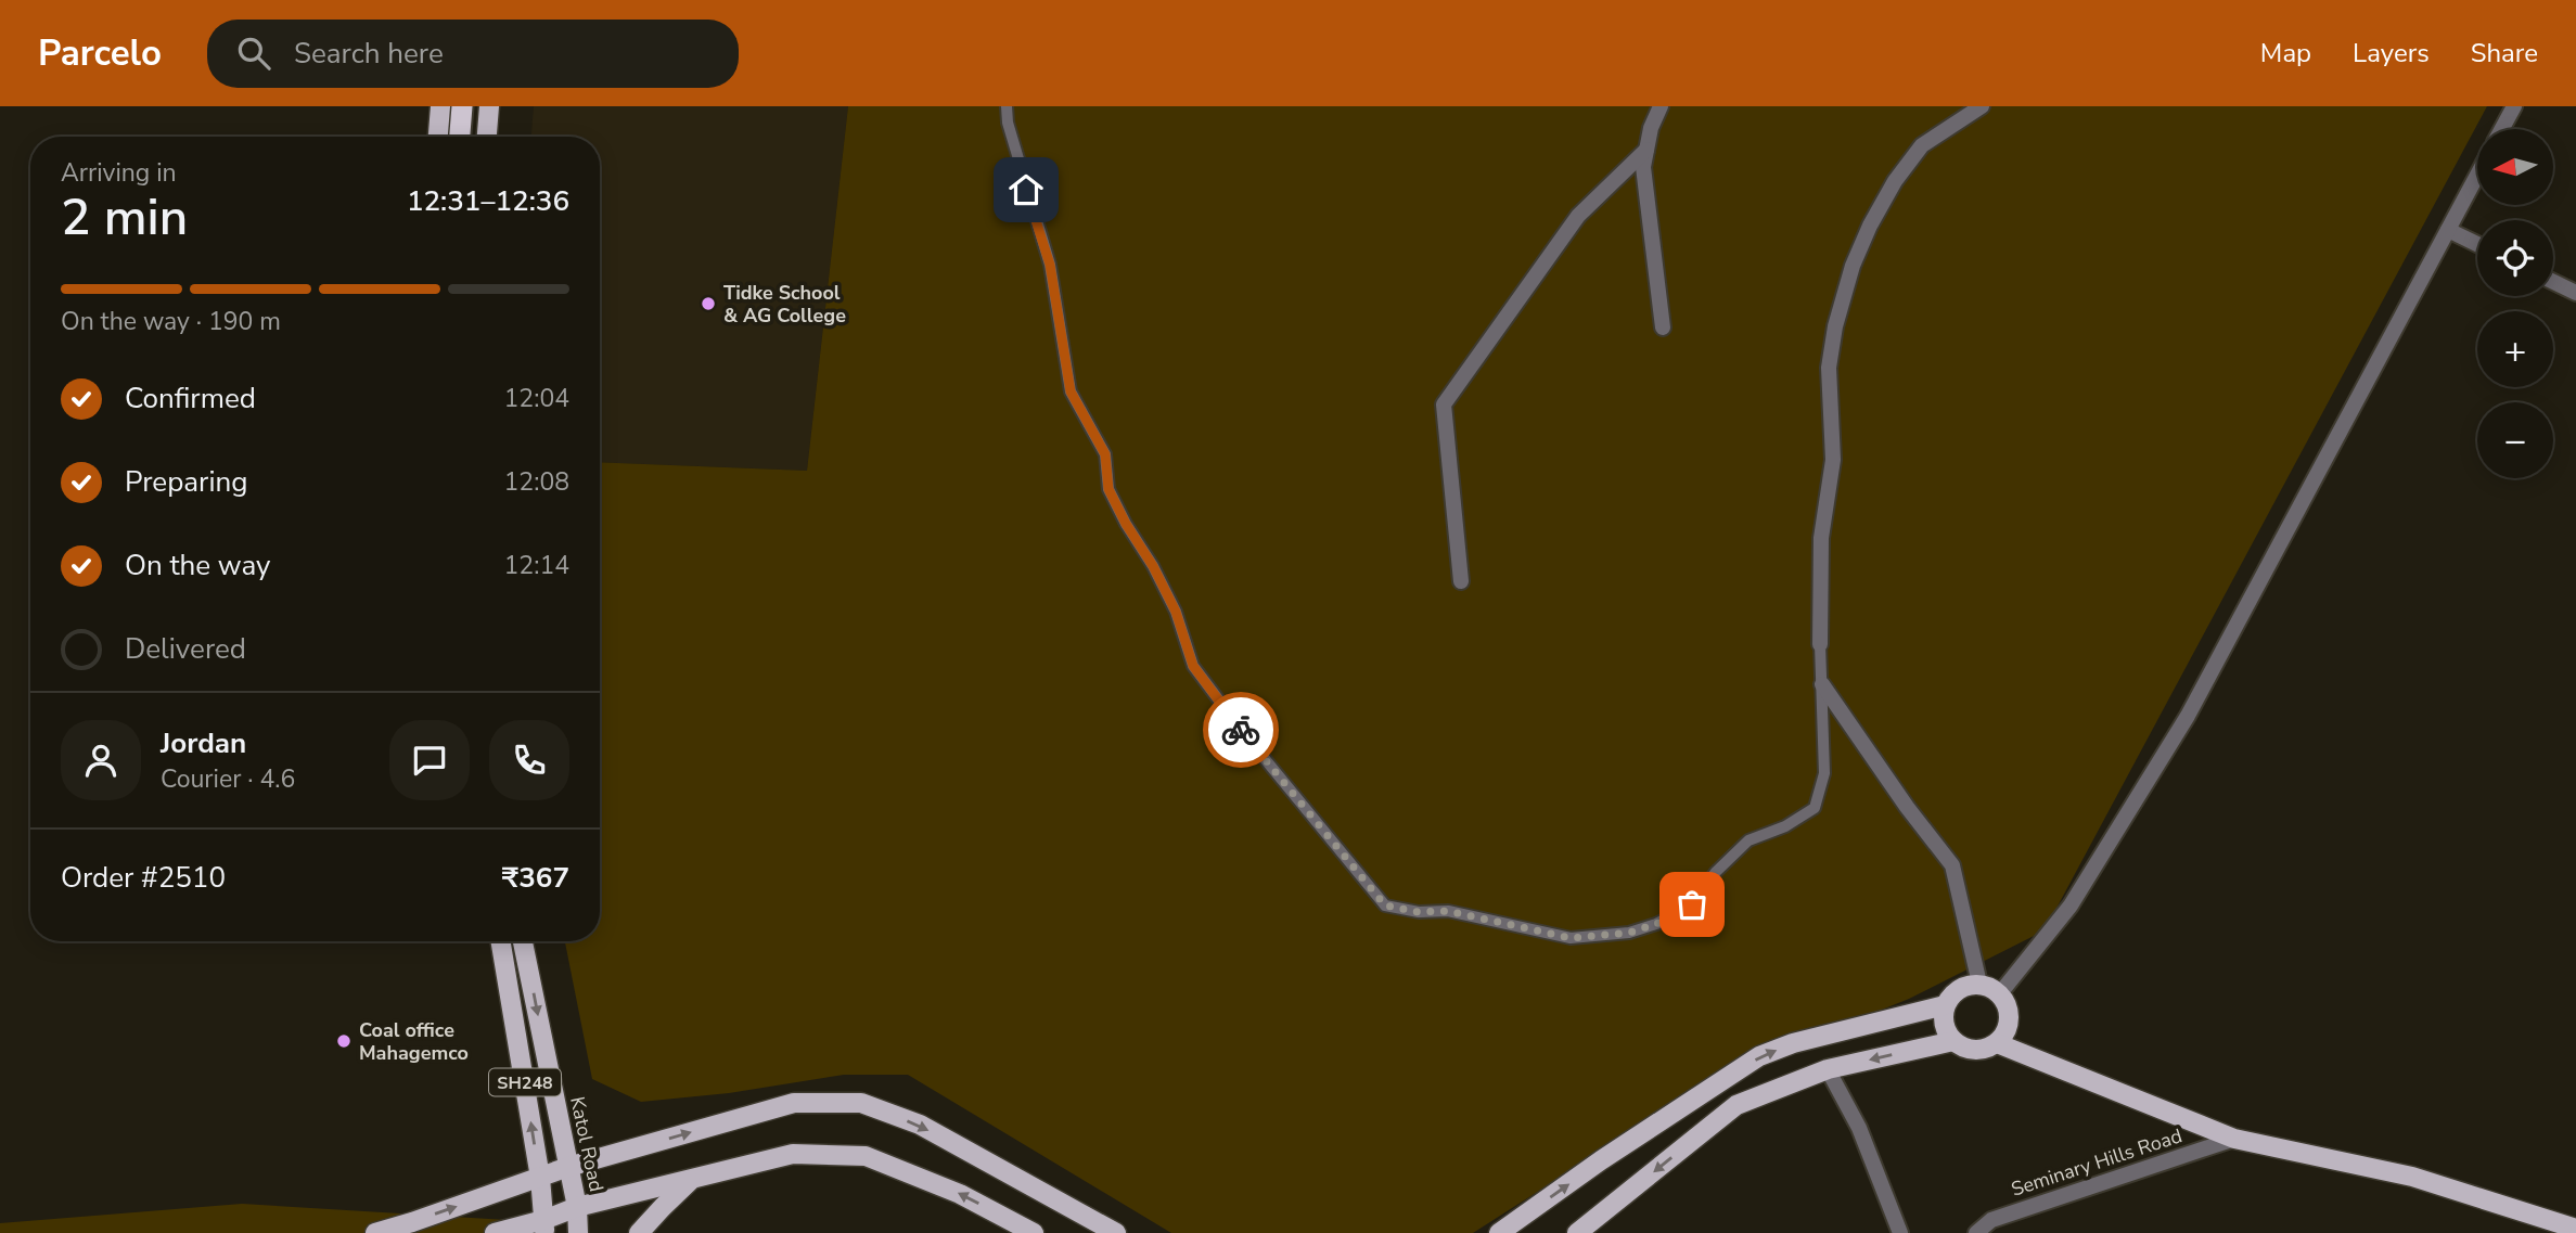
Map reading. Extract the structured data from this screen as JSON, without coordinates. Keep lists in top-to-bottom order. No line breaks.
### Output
{"streets":{"main road":["SH248","Katol Road"],"street":["Seminary Hills Road"]},"places":["Tidke School & AG College","Coal office Mahagemco"],"north":"left","page":{"header":"Parcelo","search":"Search here","nav":["Map","Layers","Share"],"map_buttons":["+","−"],"heading":["2 min","Arriving in","12:31–12:36"],"panel":["Jordan","Courier · 4.6","Order #2510","₹367"],"bar":"On the way · 190 m","list":[["Confirmed","12:04"],["Preparing","12:08"],["On the way","12:14"],"Delivered"]}}
